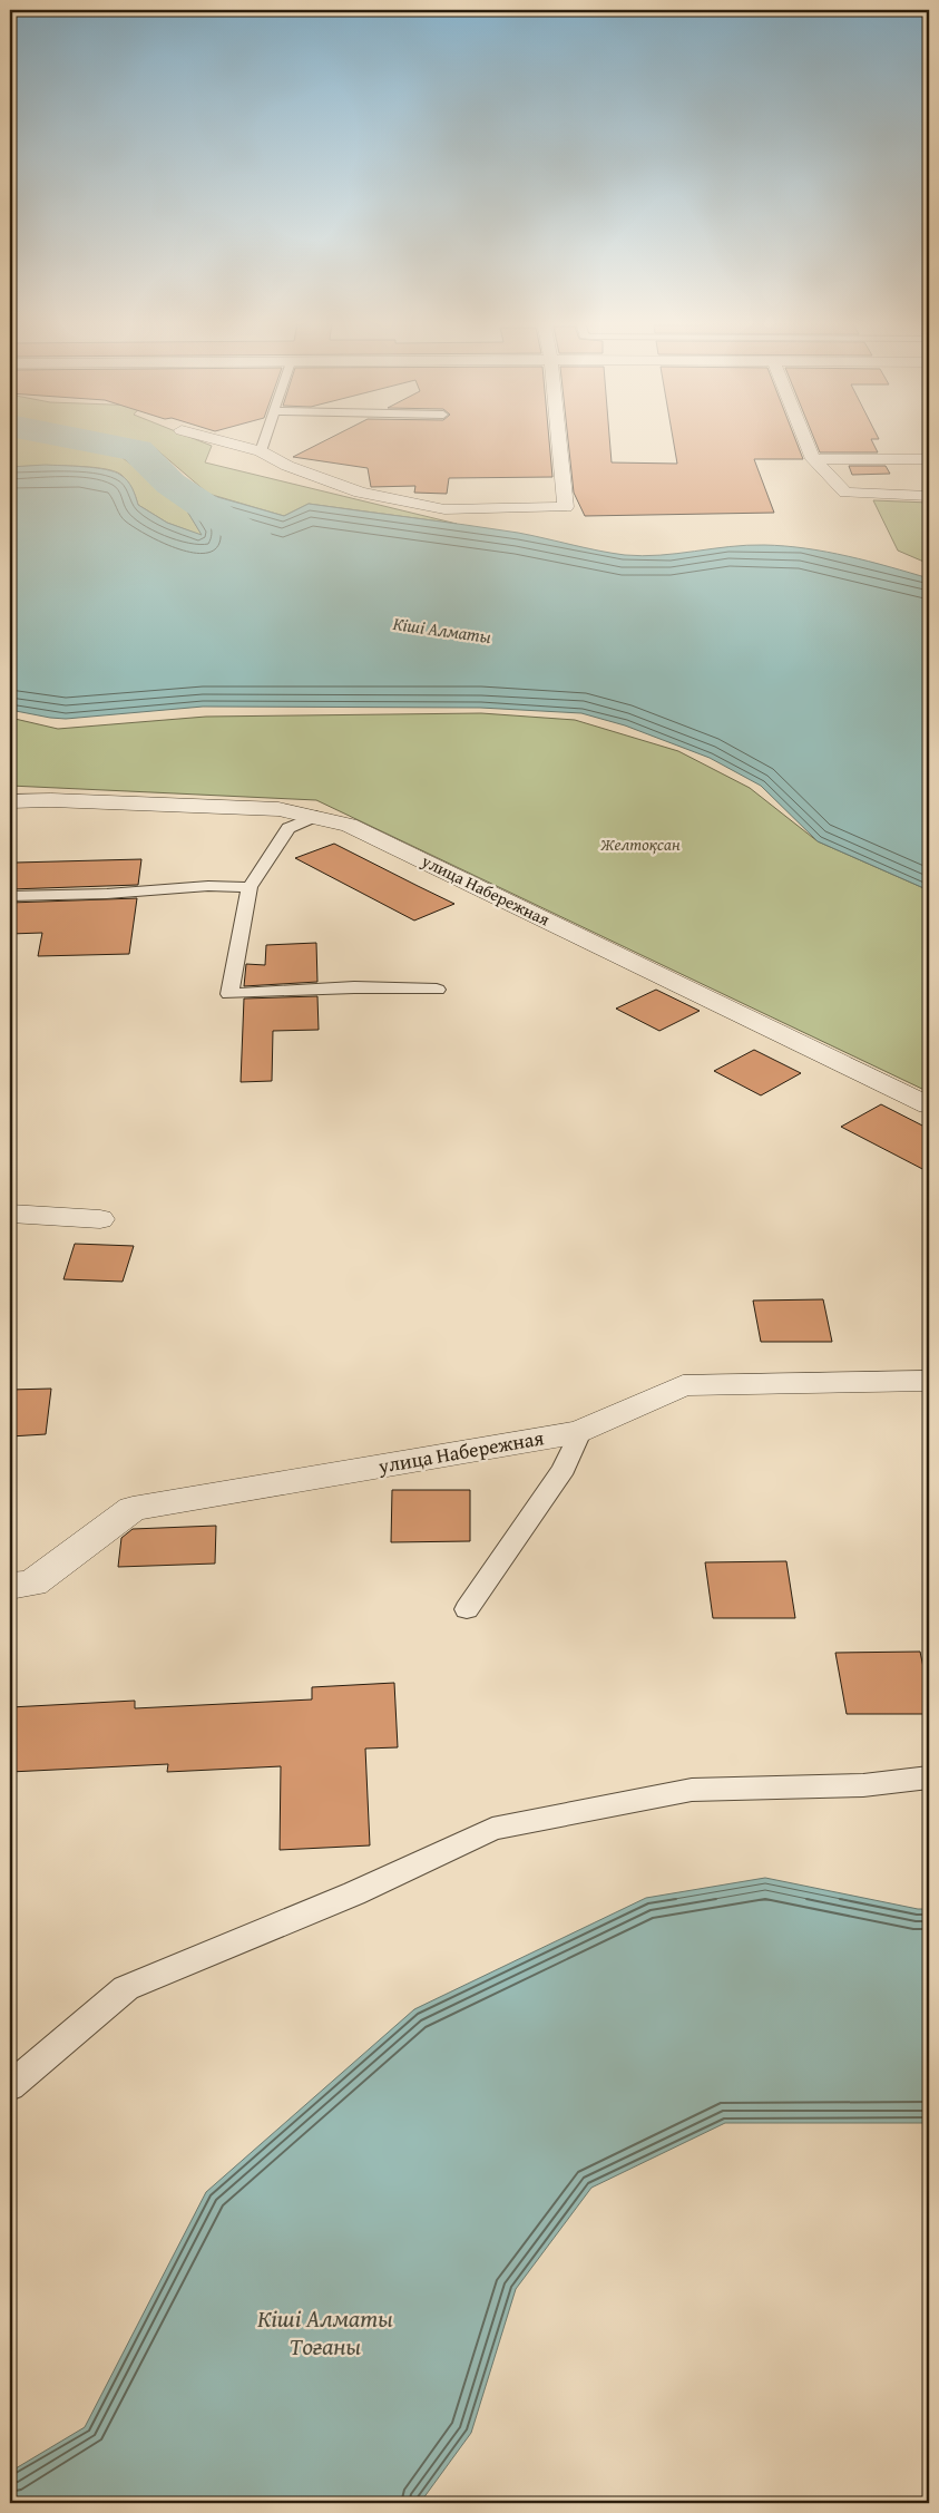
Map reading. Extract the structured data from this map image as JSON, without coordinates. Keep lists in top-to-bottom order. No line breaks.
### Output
{"streets":{"street":["улица Набережная"]},"water":["Кіші Алматы","Кіші Алматы Тоғаны"],"parks":["Желтоқсан"]}
